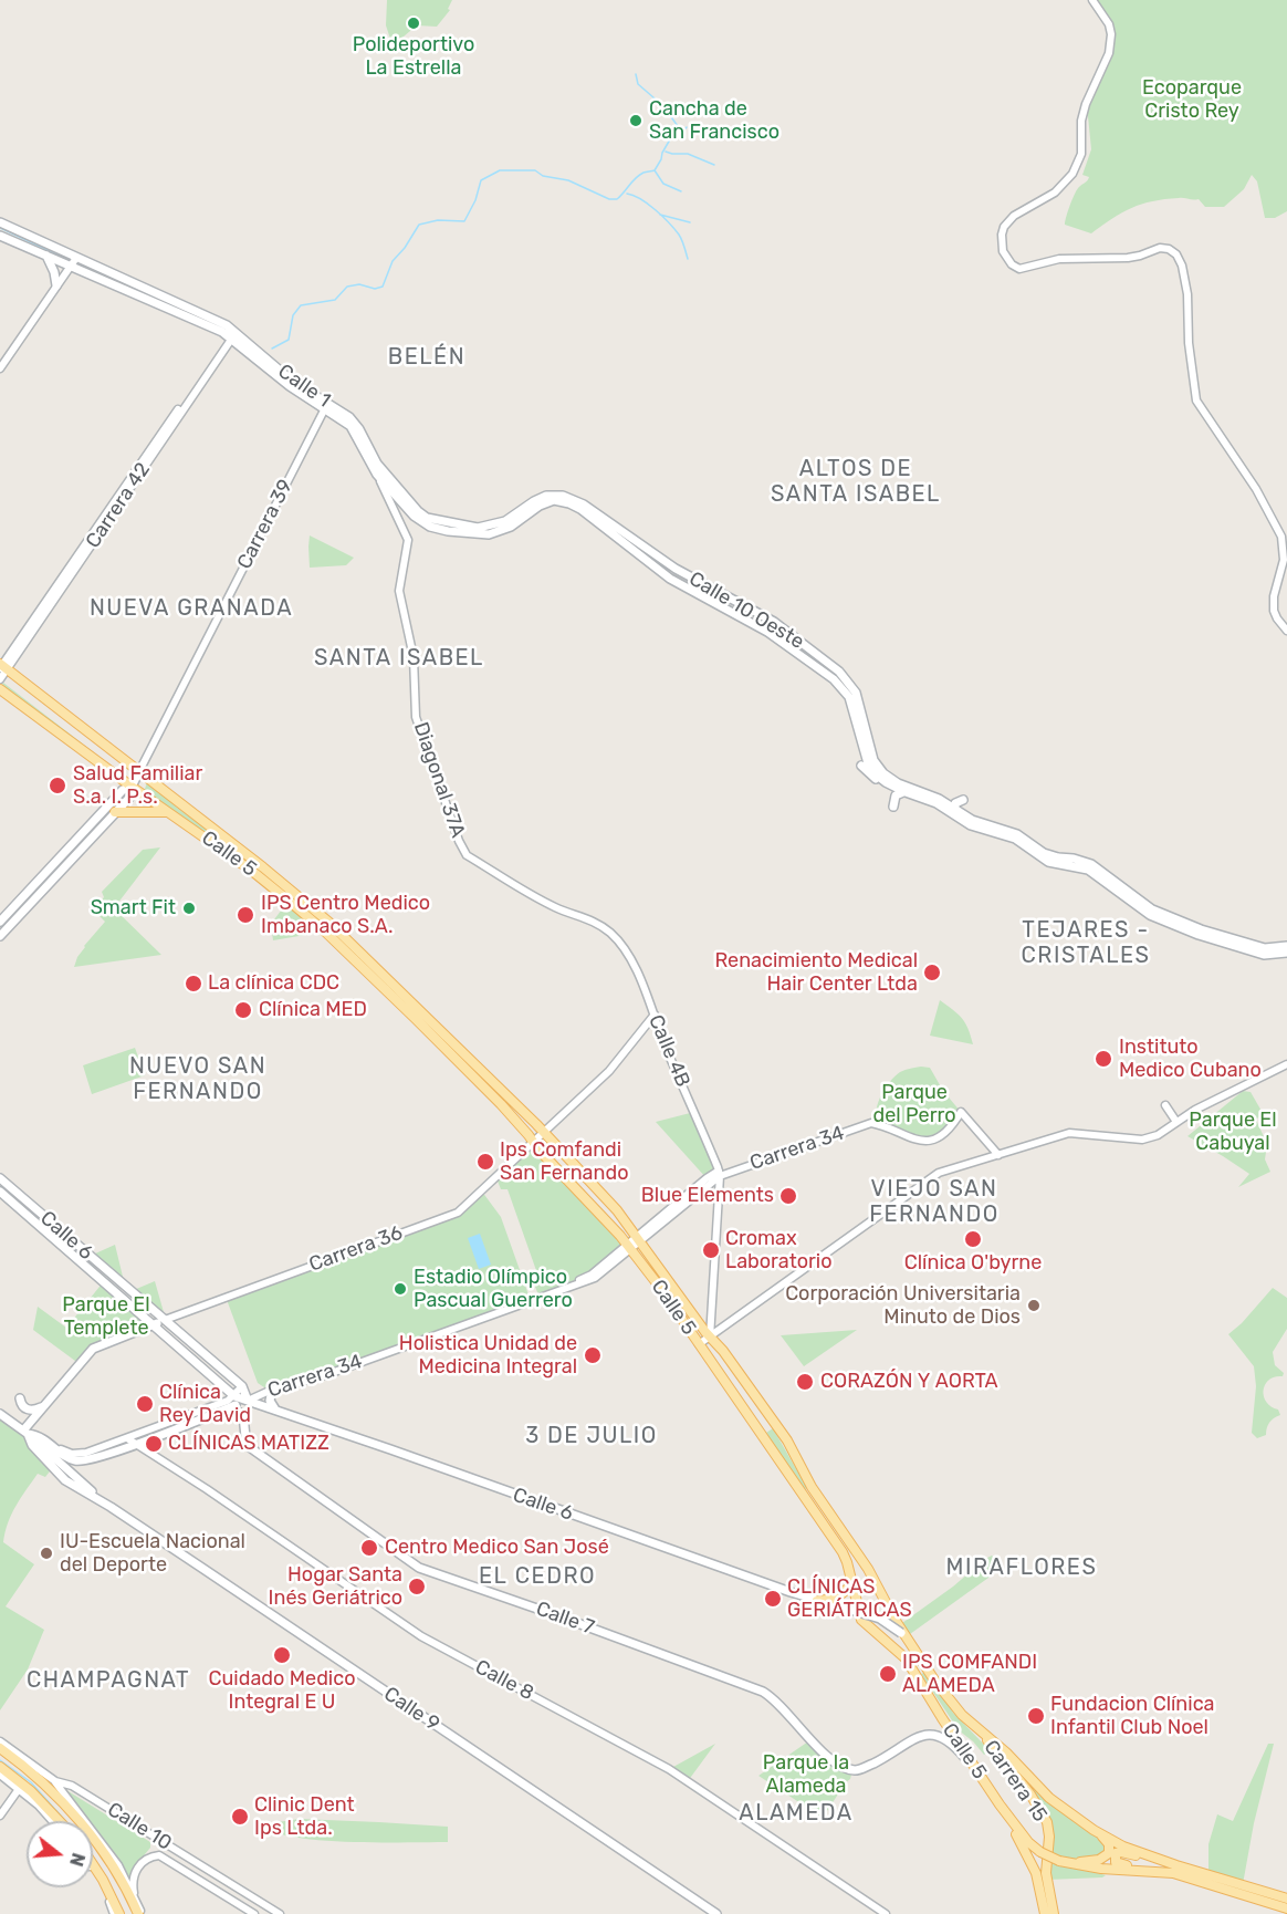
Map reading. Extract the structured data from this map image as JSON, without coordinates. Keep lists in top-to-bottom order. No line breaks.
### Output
{"streets":{"main road":["Calle 1","Carrera 39","Calle 10 Oeste","Calle 5","Carrera 34","Calle 6","Carrera 36","Calle 7","Calle 9","Carrera 15"],"street":["Carrera 42","Diagonal 37A","Calle 4B","Calle 8","Calle 10"]},"crossings":[["Calle 1","Carrera 42"],["Calle 1","Carrera 39"],["Calle 1","Calle 10 Oeste"],["Calle 1","Diagonal 37A"],["Carrera 42","Calle 5"],["Carrera 39","Calle 5"],["Diagonal 37A","Calle 4B"],["Calle 5","Calle 4B"],["Calle 5","Carrera 34"],["Calle 5","Calle 6"],["Calle 5","Carrera 36"],["Calle 5","Calle 7"],["Calle 5","Carrera 15"],["Calle 4B","Carrera 34"],["Calle 4B","Carrera 36"],["Carrera 34","Calle 6"],["Carrera 34","Carrera 36"],["Carrera 34","Calle 7"],["Carrera 34","Calle 8"],["Carrera 34","Calle 9"],["Calle 6","Carrera 36"],["Carrera 36","Calle 9"]],"districts":["BELÉN","ALTOS DE SANTA ISABEL","NUEVA GRANADA","SANTA ISABEL","TEJARES - CRISTALES","NUEVO SAN FERNANDO","VIEJO SAN FERNANDO","3 DE JULIO","MIRAFLORES","EL CEDRO","CHAMPAGNAT","ALAMEDA"],"parks":["Ecoparque Cristo Rey","Parque del Perro","Parque El Cabuyal","Parque El Templete","Parque la Alameda"],"places":["Polideportivo La Estrella","Cancha de San Francisco","Salud Familiar S.a. I. P.s.","Smart Fit","IPS Centro Medico Imbanaco S.A.","Renacimiento Medical Hair Center Ltda","La clínica CDC","Clínica MED","Instituto Medico Cubano","Ips Comfandi San Fernando","Blue Elements","Clínica O'byrne","Cromax Laboratorio","Estadio Olímpico Pascual Guerrero","Corporación Universitaria Minuto de Dios","Holistica Unidad de Medicina Integral","CORAZÓN Y AORTA","Clínica Rey David","CLÍNICAS MATIZZ","Centro Medico San José","IU-Escuela Nacional del Deporte","Hogar Santa Inés Geriátrico","CLÍNICAS GERIÁTRICAS","Cuidado Medico Integral E U","IPS COMFANDI ALAMEDA","Fundacion Clínica Infantil Club Noel","Clinic Dent Ips Ltda."],"north":"right"}
